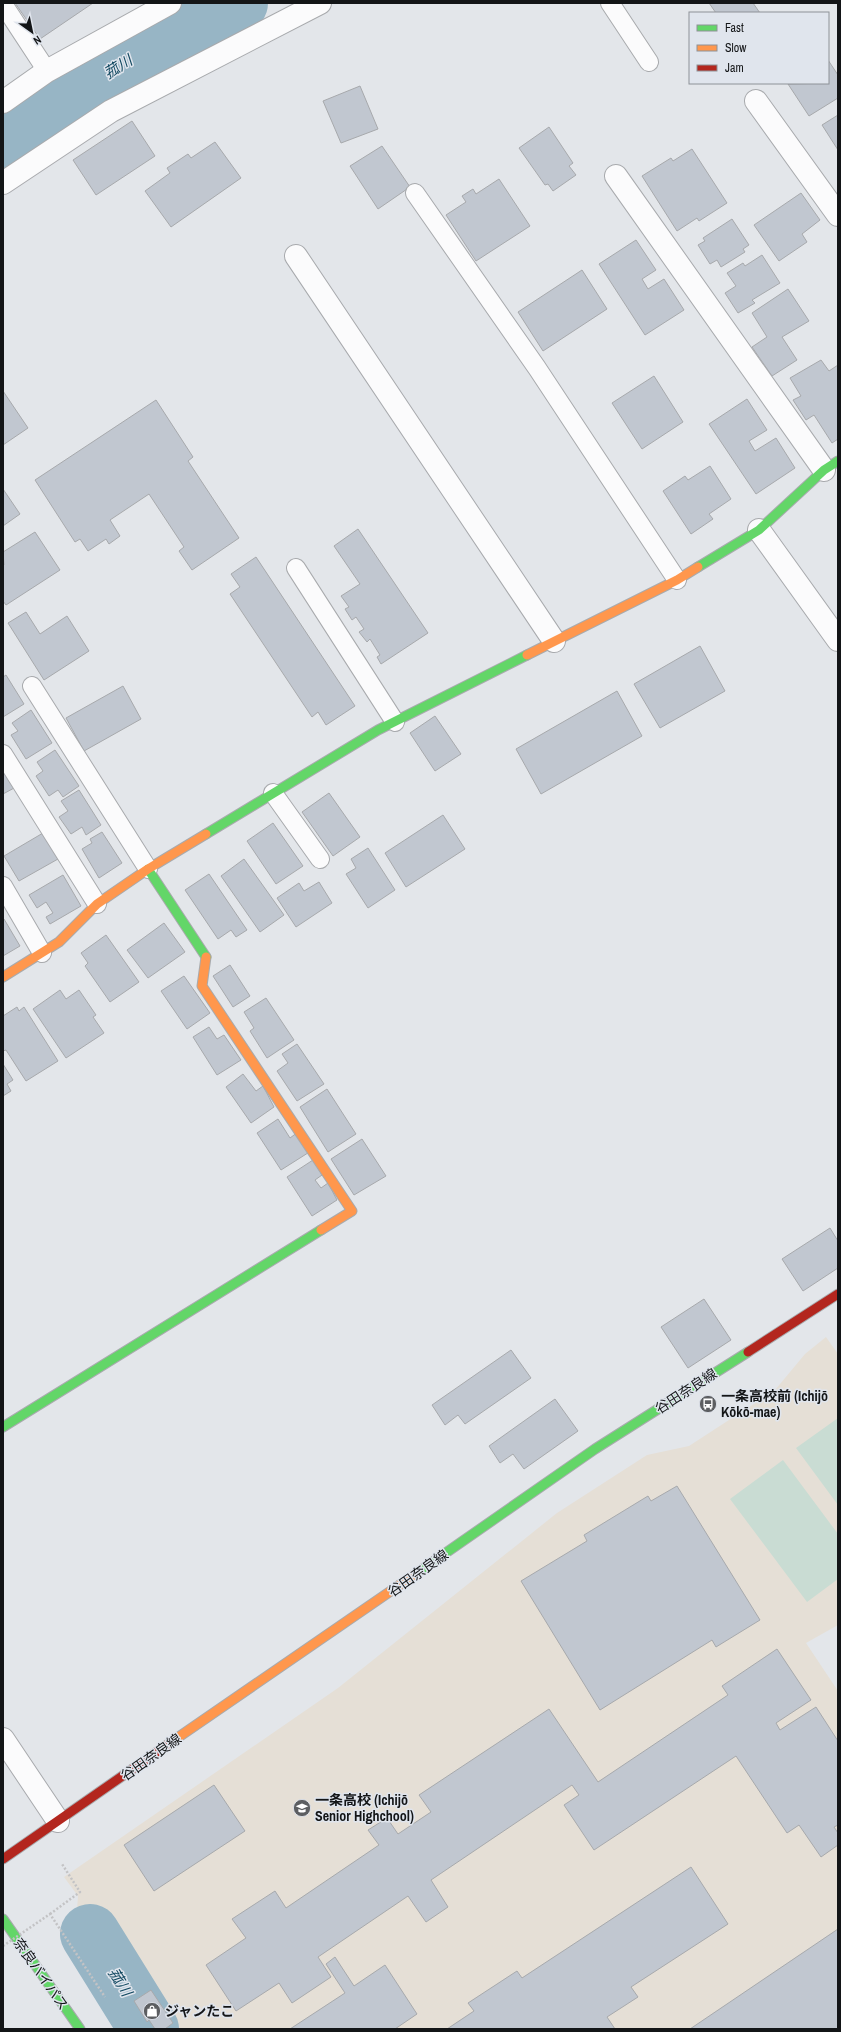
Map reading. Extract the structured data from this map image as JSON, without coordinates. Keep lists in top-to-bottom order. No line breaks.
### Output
{"streets":{"main road":["谷田奈良線","奈良バイパス"]},"water":["菰川"],"places":{"bus stop":["一条高校前 (Ichijō Kōkō-mae)"],"school or university":["一条高校 (Ichijō Senior Highchool)"],"shop":["ジャンたこ"]},"legend":["Fast","Slow","Jam"],"north":"bottom right"}
